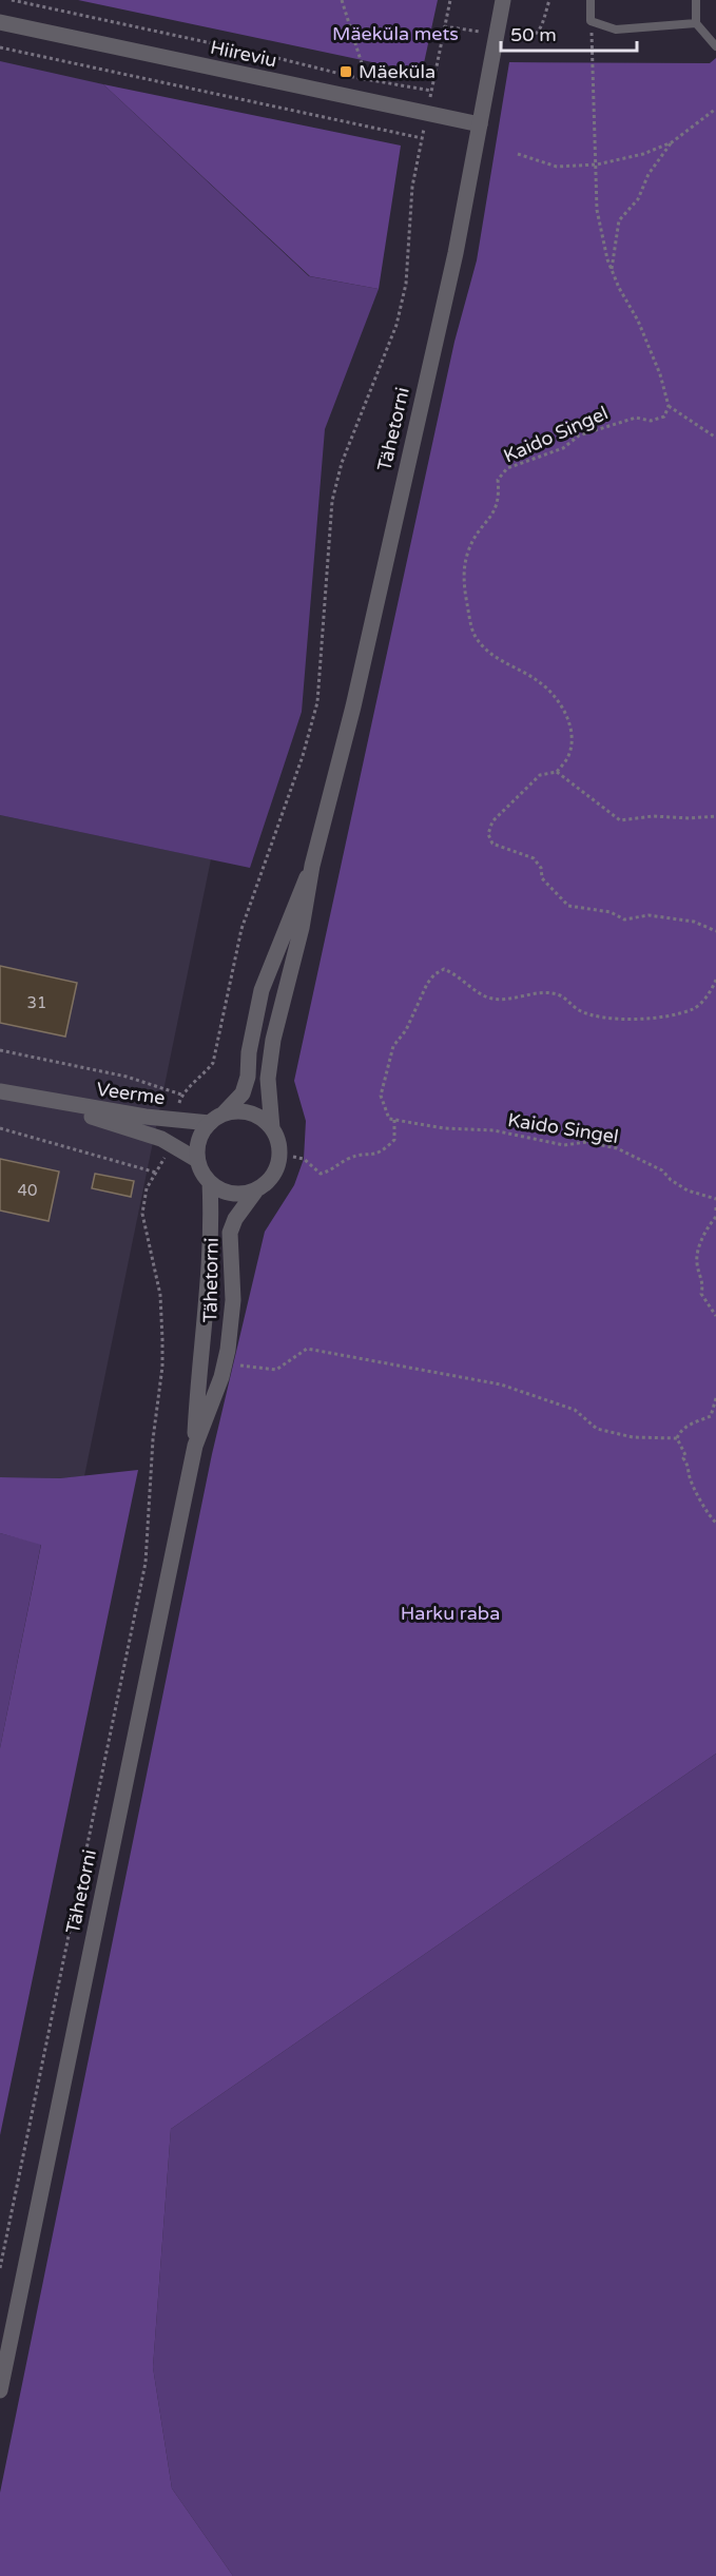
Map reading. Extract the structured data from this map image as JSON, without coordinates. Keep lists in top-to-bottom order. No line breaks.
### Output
{"streets":{"street":["Hiireviu","Tähetorni","Veerme"],"path":["Kaido Singel"]},"crossings":[["Hiireviu","Tähetorni"],["Tähetorni","Veerme"]],"parks":["Mäeküla mets","Harku raba"],"places":{"transit":["Mäeküla"]},"house_numbers":["31","40"],"scale_bar":"50 m"}
